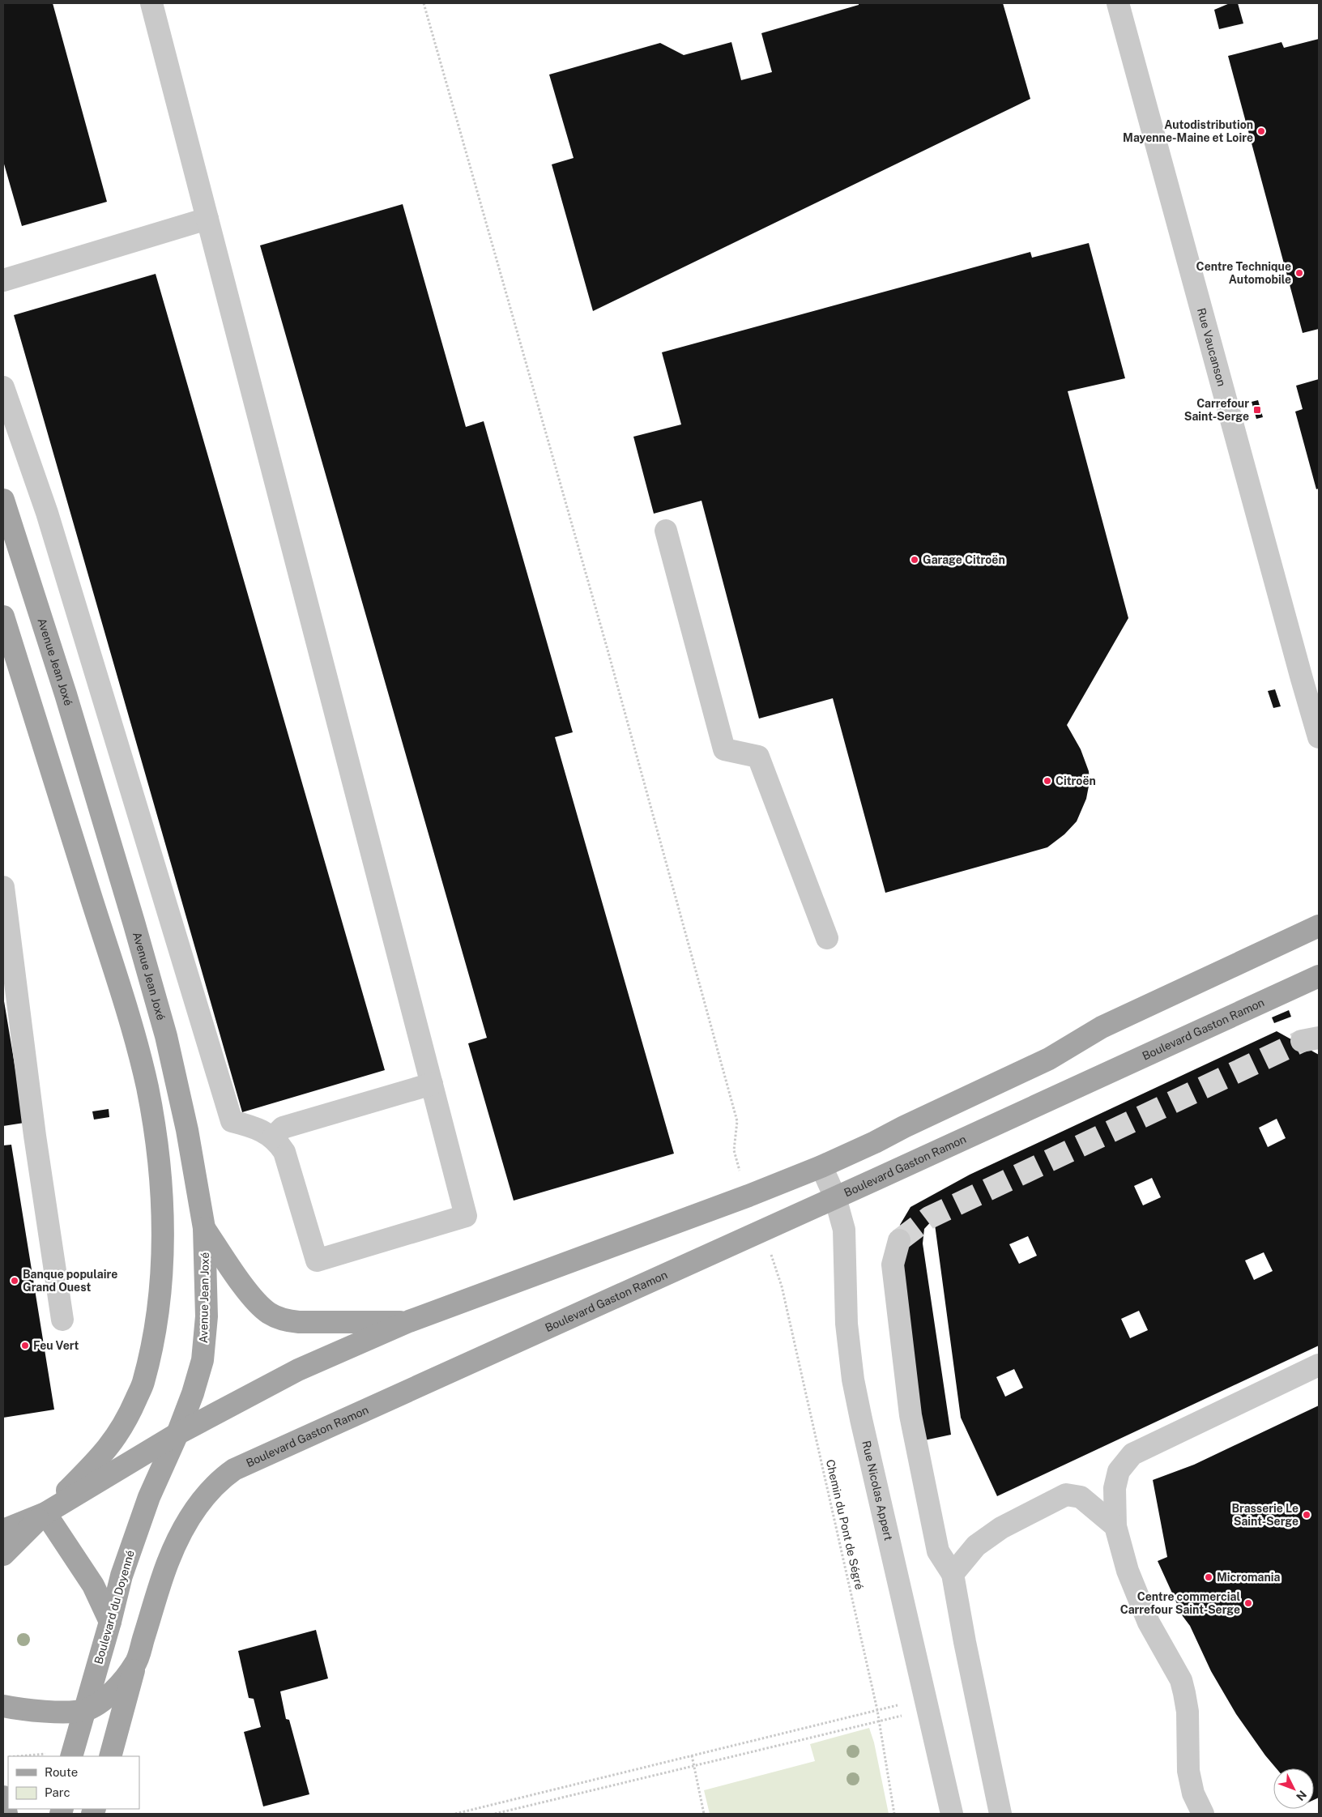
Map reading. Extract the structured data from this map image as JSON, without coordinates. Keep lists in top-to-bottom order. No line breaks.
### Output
{"streets":{"main road":["Avenue Jean Joxé","Boulevard Gaston Ramon","Boulevard du Doyenné"],"street":["Rue Vaucanson","Rue Nicolas Appert"],"path":["Chemin du Pont de Ségré"]},"crossings":[["Avenue Jean Joxé","Boulevard du Doyenné"],["Boulevard Gaston Ramon","Rue Nicolas Appert"],["Boulevard Gaston Ramon","Boulevard du Doyenné"]],"places":{"other":["Autodistribution Mayenne-Maine et Loire","Centre Technique Automobile","Garage Citroën","Citroën","Banque populaire Grand Ouest","Feu Vert","Brasserie Le Saint-Serge","Micromania","Centre commercial Carrefour Saint-Serge"],"transit":["Carrefour Saint-Serge"]},"legend":["Route","Parc"],"north":"bottom right"}
